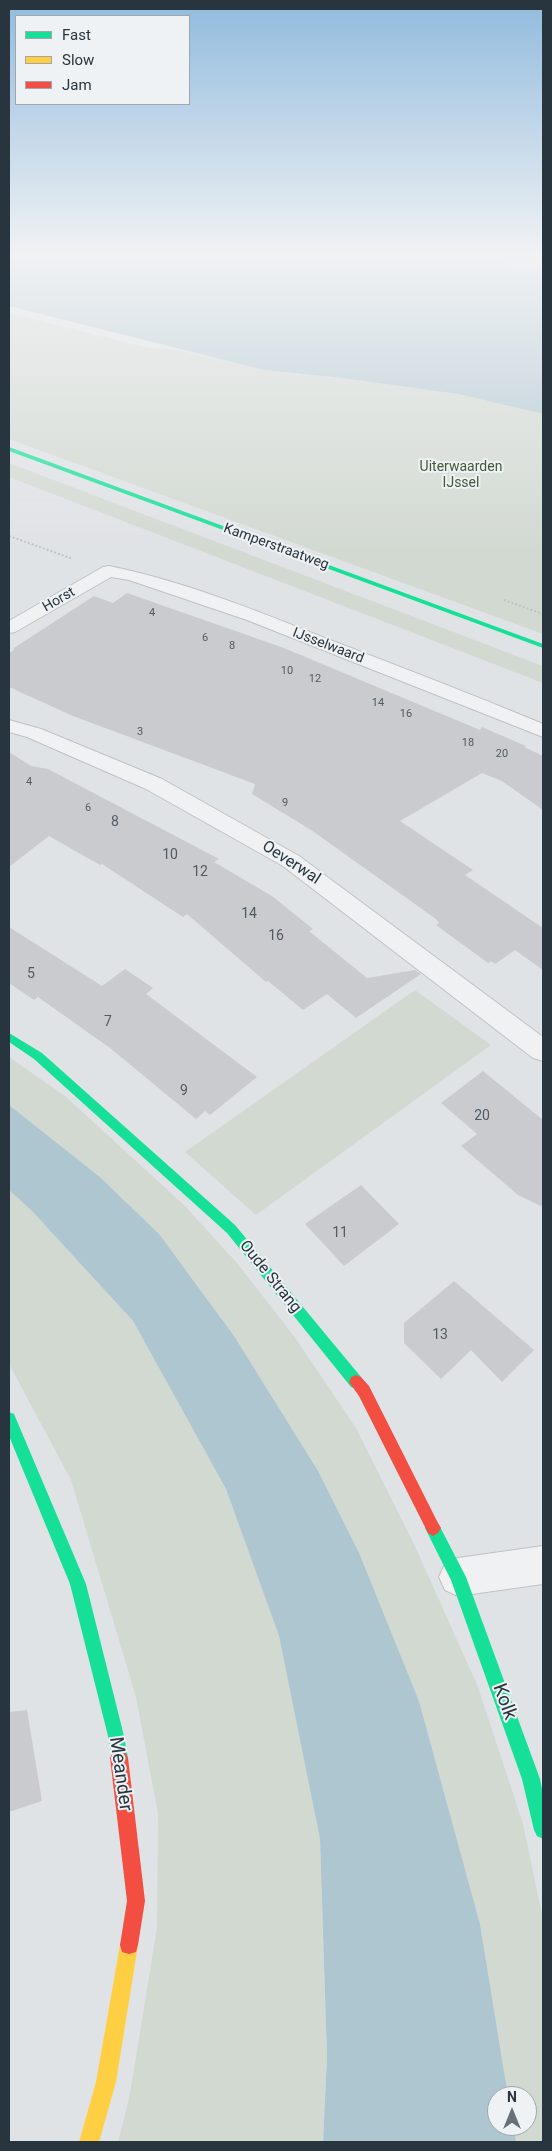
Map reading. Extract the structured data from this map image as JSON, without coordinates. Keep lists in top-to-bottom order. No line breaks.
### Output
{"streets":{"street":["Kamperstraatweg","Horst","IJsselwaard","Oeverwal","Oude Strang","Kolk","Meander"]},"crossings":[["Horst","IJsselwaard"],["Oude Strang","Kolk"]],"parks":["Uiterwaarden IJssel"],"house_numbers":["4","6","8","10","12","14","16","3","18","20","4","9","6","8","10","12","14","16","5","7","9","20","11","13"],"legend":["Fast","Slow","Jam"],"north":"top"}
